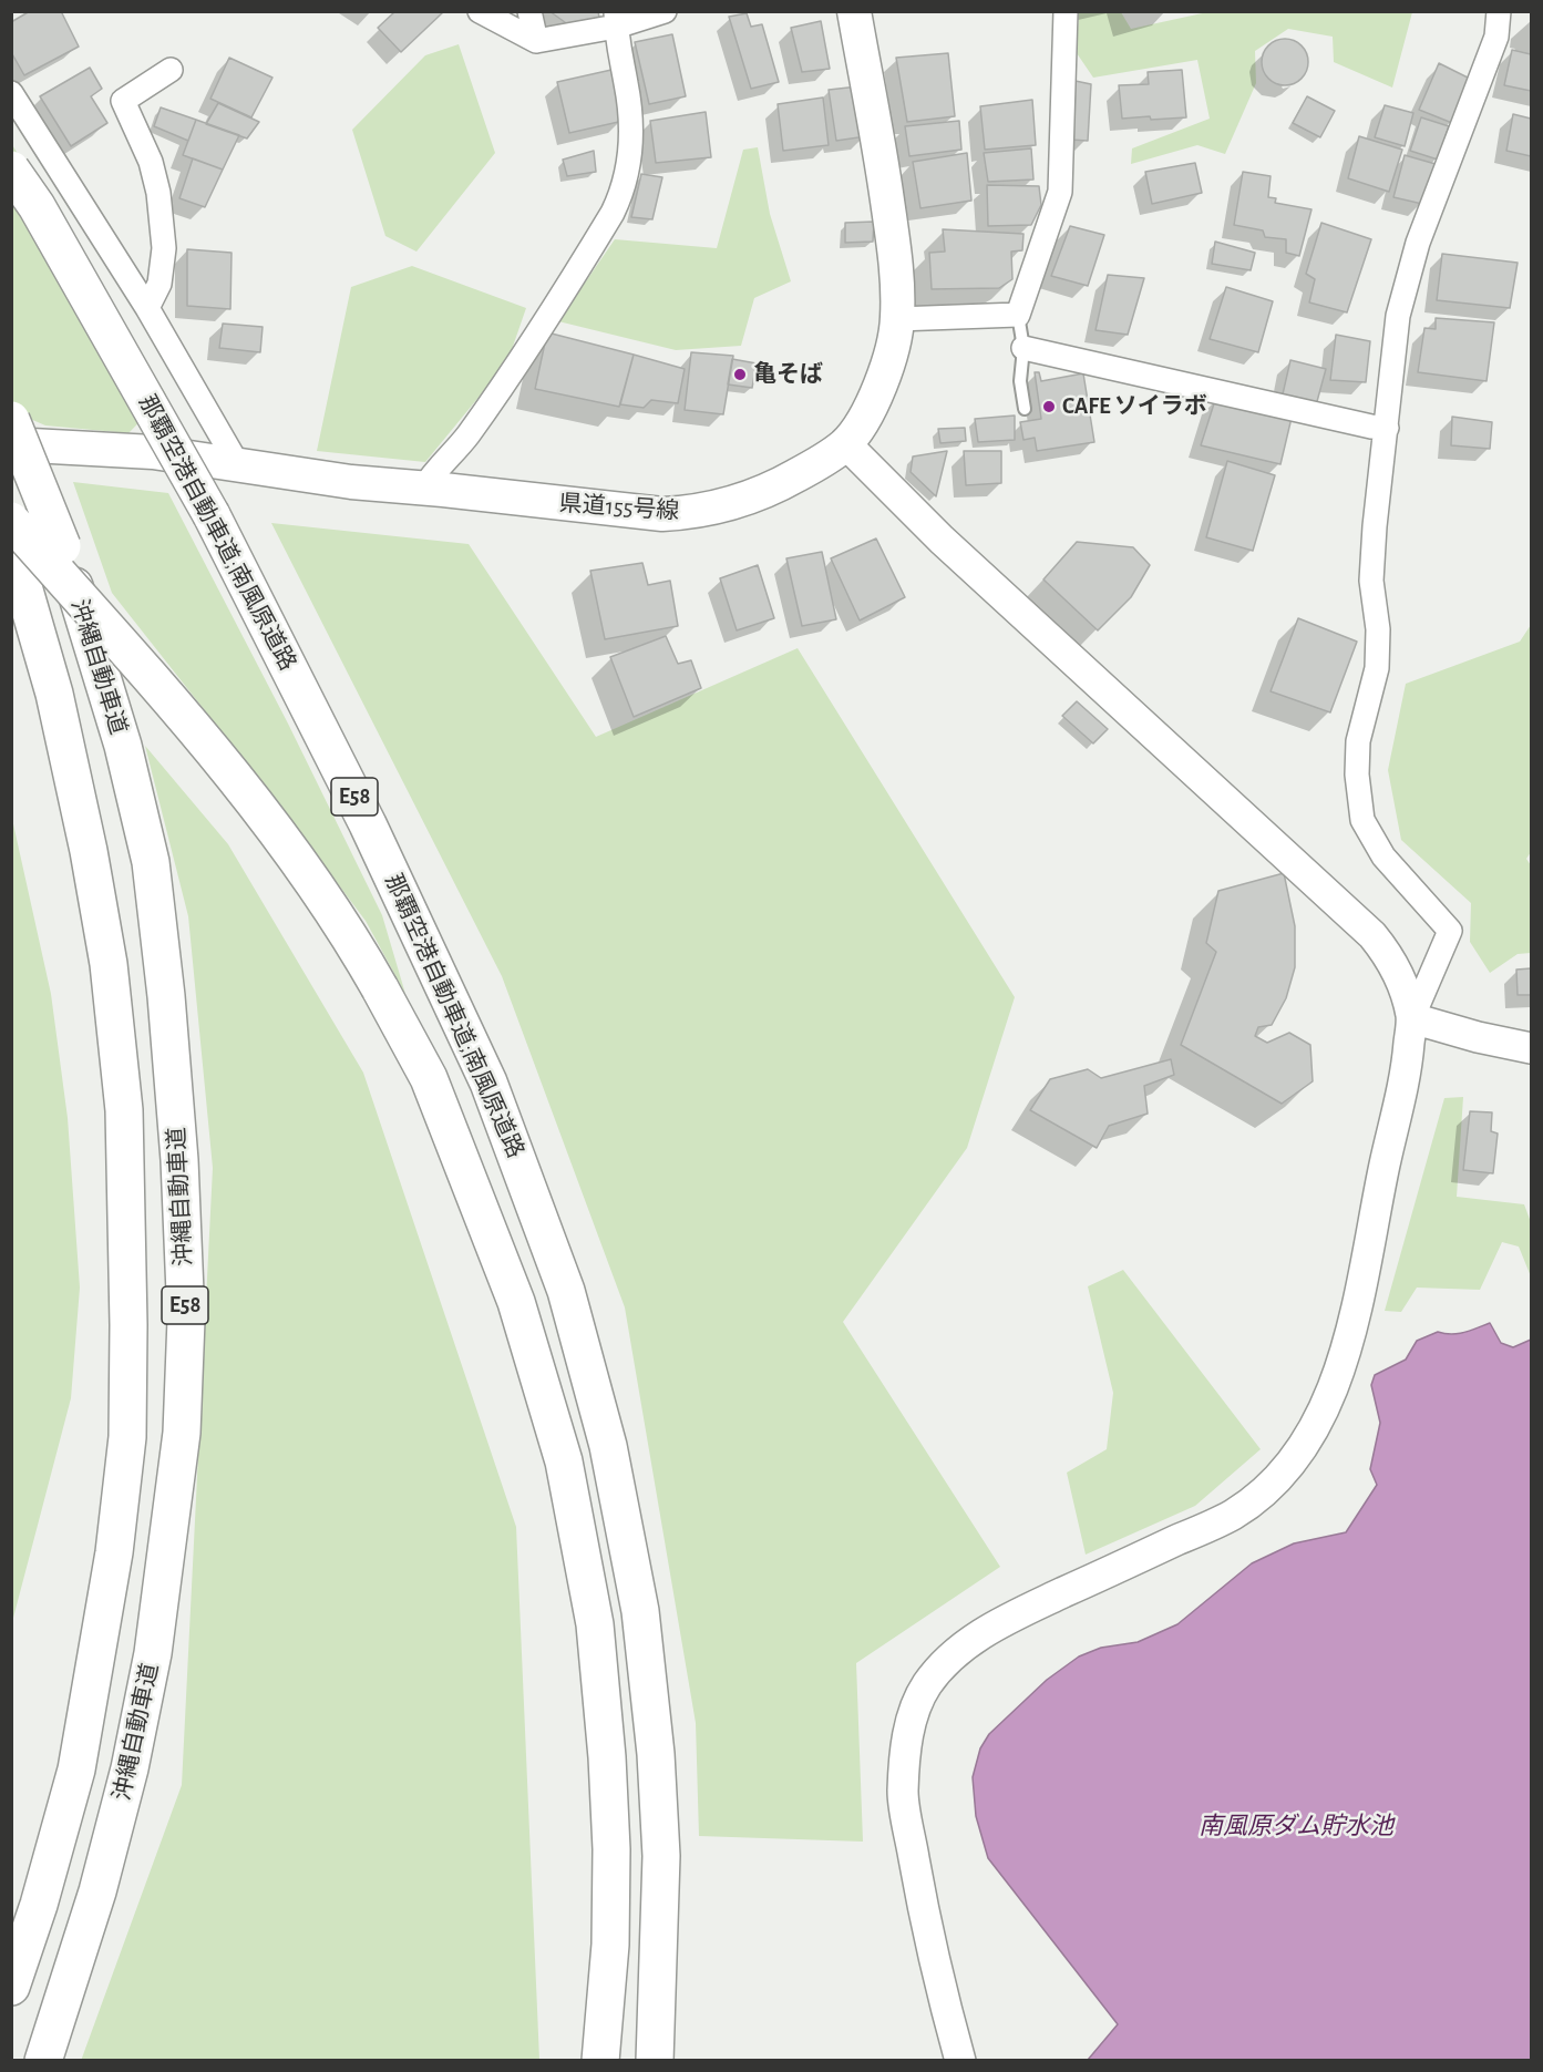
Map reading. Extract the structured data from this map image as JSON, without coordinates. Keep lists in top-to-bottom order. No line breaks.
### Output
{"streets":{"highway":["那覇空港自動車道;南風原道路","沖縄自動車道","E58"],"main road":["県道155号線"]},"water":["南風原ダム貯水池"],"places":["亀そば","CAFE ソイラボ"]}
